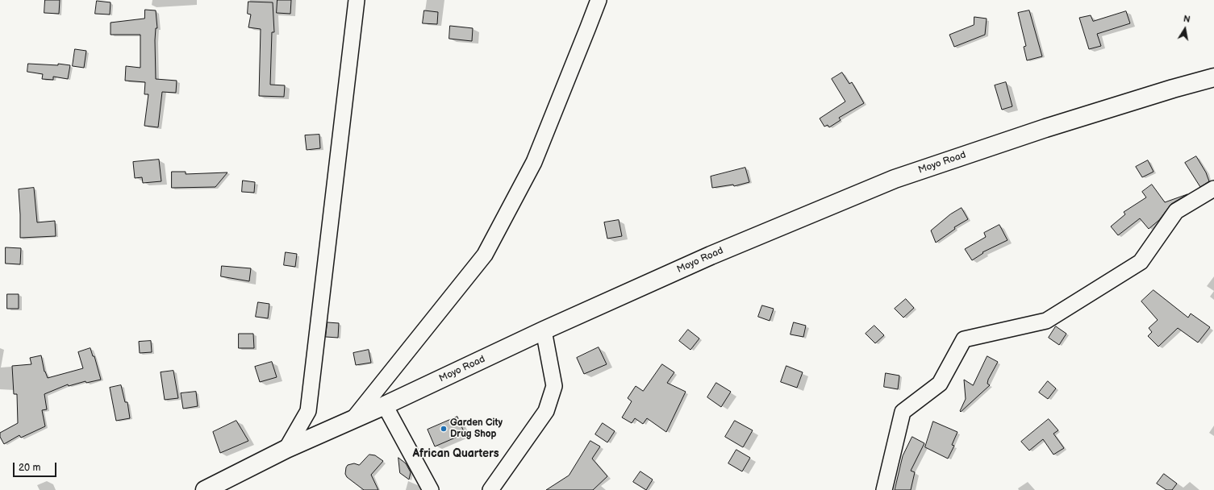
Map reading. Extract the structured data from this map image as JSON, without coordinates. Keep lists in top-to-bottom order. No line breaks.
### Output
{"streets":{"main road":["Moyo Road"]},"districts":["African Quarters"],"places":["Garden City Drug Shop"],"scale_bar":"20 m","north":"top"}
